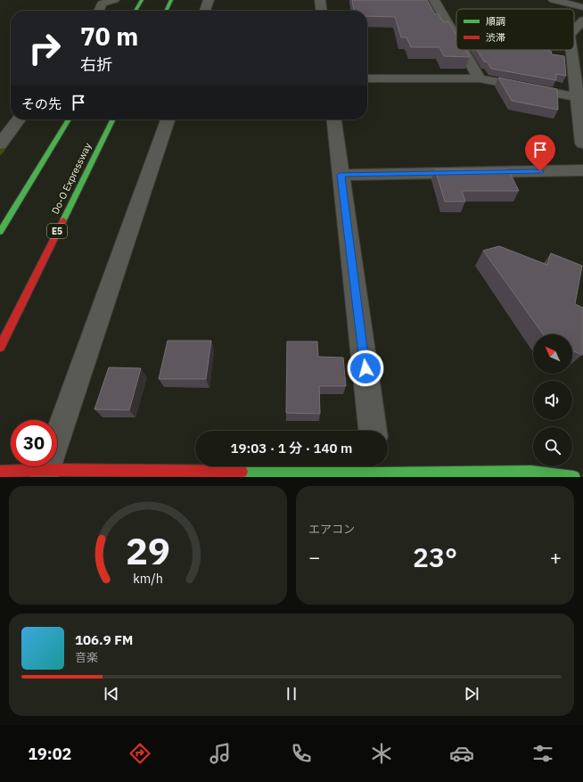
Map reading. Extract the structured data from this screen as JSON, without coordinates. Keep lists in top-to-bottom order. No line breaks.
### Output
{"streets":{"main road":["Do-O Expressway","E5"]},"legend":["順調","渋滞"],"north":"top left","page":{"turn":["70 m","右折"],"then":"その先","limit":"30","trip":"19:03 · 1 分 · 140 m","tile":"エアコン","heat":["−","23°","+"],"song":["106.9 FM","音楽"],"tabs":"19:02","gauge":["29","km/h"]}}
